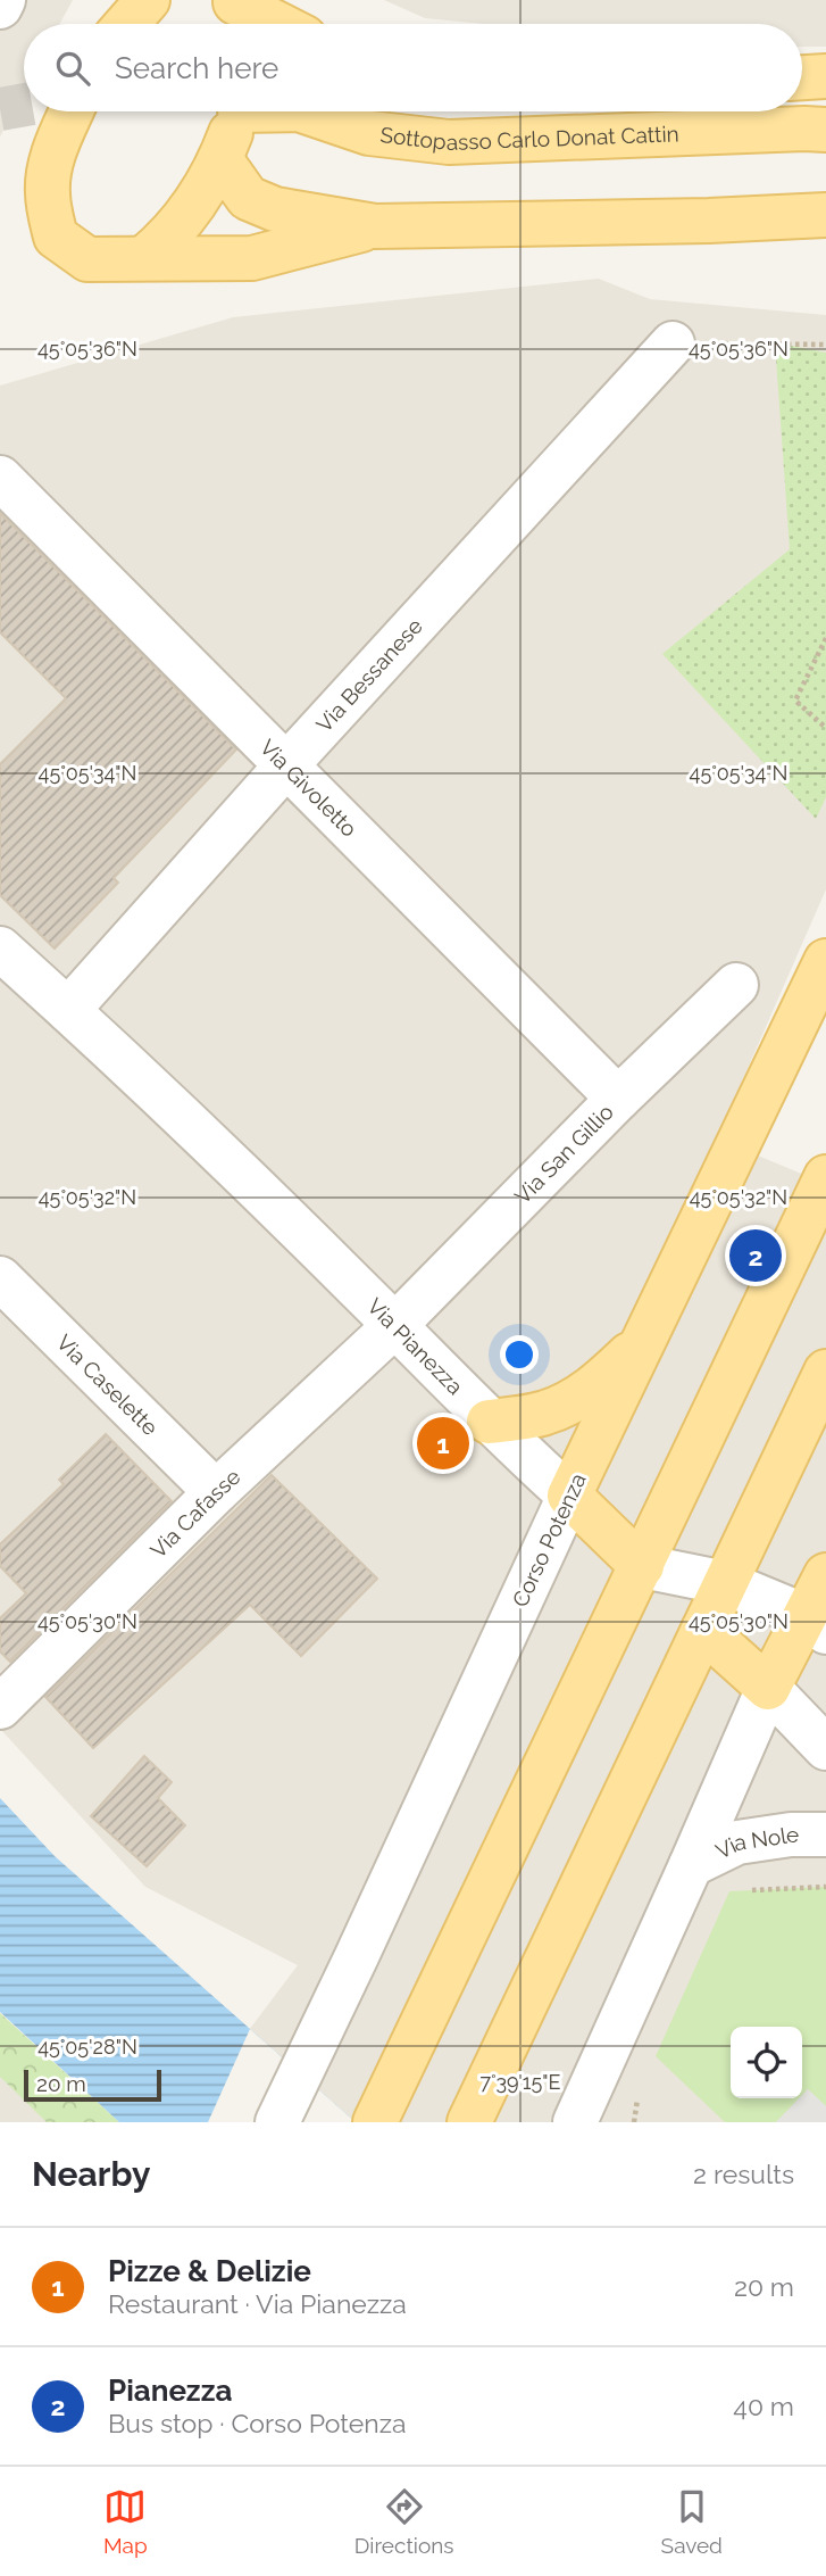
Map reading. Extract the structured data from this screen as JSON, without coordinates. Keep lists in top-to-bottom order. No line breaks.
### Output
{"streets":{"main road":["Sottopasso Carlo Donat Cattin","Via Pianezza","Corso Potenza"],"street":["Via Bessanese","Via Givoletto","Via San Gillio","Via Caselette","Via Cafasse","Via Nole"]},"crossings":[["Via Bessanese","Via Givoletto"],["Via Bessanese","Via Pianezza"],["Via Givoletto","Via San Gillio"],["Via San Gillio","Via Pianezza"],["Via San Gillio","Via Cafasse"],["Via Pianezza","Via Cafasse"],["Via Pianezza","Corso Potenza"],["Via Caselette","Via Cafasse"]],"scale_bar":"20 m","page":{"search":"Search here","pins":["2","1"],"scale":"20 m","heading":["Nearby","2 results"],"list":[{"mark":"1","name":"Pizze & Delizie","note":"Restaurant · Via Pianezza","value":"20 m"},{"mark":"2","name":"Pianezza","note":"Bus stop · Corso Potenza","value":"40 m"}],"nav":["Map","Directions","Saved"]},"coordinates":["45°05'36\"N","45°05'34\"N","45°05'32\"N","45°05'30\"N","45°05'28\"N","7°39'15\"E"]}
